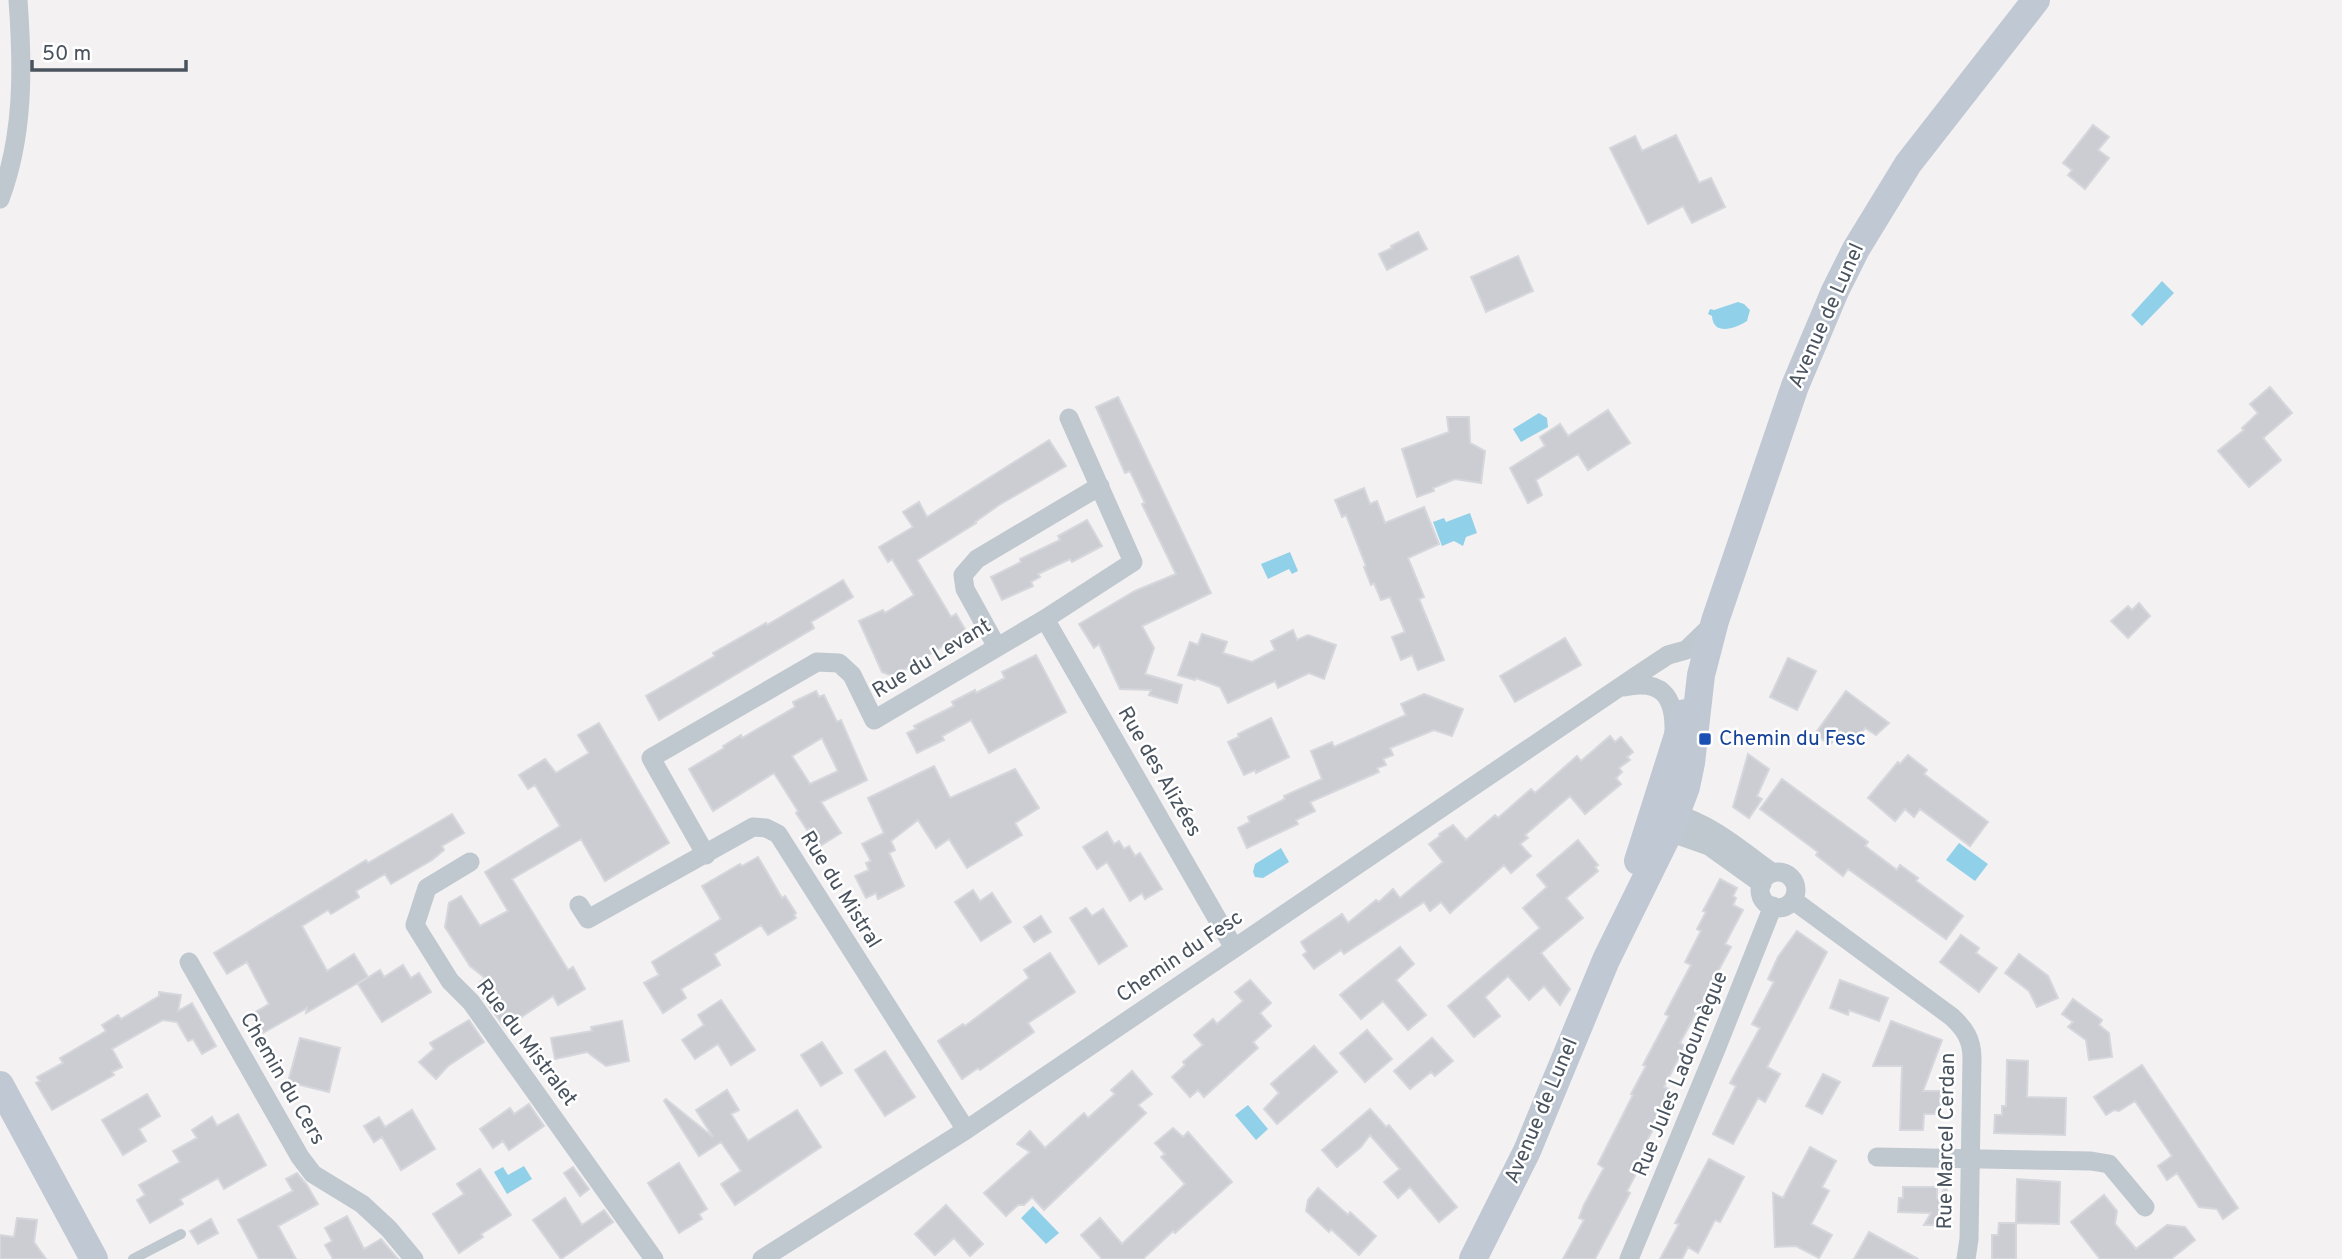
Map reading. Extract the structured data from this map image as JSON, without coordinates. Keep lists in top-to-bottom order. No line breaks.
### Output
{"streets":{"main road":["Avenue de Lunel"],"street":["Rue du Levant","Rue des Alizées","Rue du Mistral","Chemin du Fesc","Rue du Mistralet","Rue Jules Ladoumègue","Chemin du Cers","Rue Marcel Cerdan"]},"crossings":[["Avenue de Lunel","Chemin du Fesc"],["Rue du Levant","Rue des Alizées"],["Rue du Levant","Rue du Mistral"],["Rue des Alizées","Chemin du Fesc"],["Rue du Mistral","Chemin du Fesc"],["Rue Jules Ladoumègue","Rue Marcel Cerdan"]],"places":{"transit":["Chemin du Fesc"]},"scale_bar":"50 m"}
